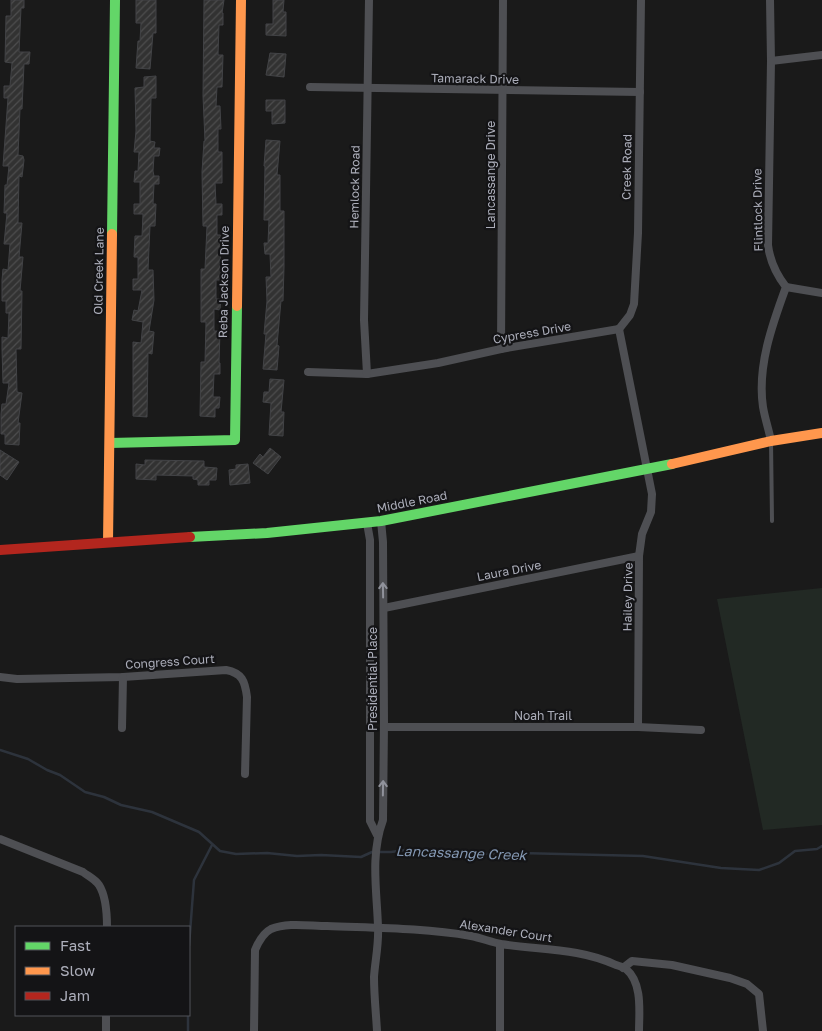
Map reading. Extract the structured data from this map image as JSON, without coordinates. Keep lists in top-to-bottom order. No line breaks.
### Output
{"streets":{"street":["Tamarack Drive","Creek Road","Lancassange Drive","Hemlock Road","Flintlock Drive","Old Creek Lane","Reba Jackson Drive","Cypress Drive","Middle Road","Laura Drive","Hailey Drive","Congress Court","Presidential Place","Noah Trail","Alexander Court"]},"crossings":[["Tamarack Drive","Creek Road"],["Tamarack Drive","Lancassange Drive"],["Tamarack Drive","Hemlock Road"],["Creek Road","Cypress Drive"],["Lancassange Drive","Cypress Drive"],["Hemlock Road","Cypress Drive"],["Old Creek Lane","Reba Jackson Drive"],["Old Creek Lane","Middle Road"],["Middle Road","Hailey Drive"],["Middle Road","Presidential Place"],["Laura Drive","Hailey Drive"],["Laura Drive","Presidential Place"],["Hailey Drive","Noah Trail"],["Presidential Place","Noah Trail"],["Presidential Place","Alexander Court"]],"water":["Lancassange Creek"],"legend":["Fast","Slow","Jam"]}
